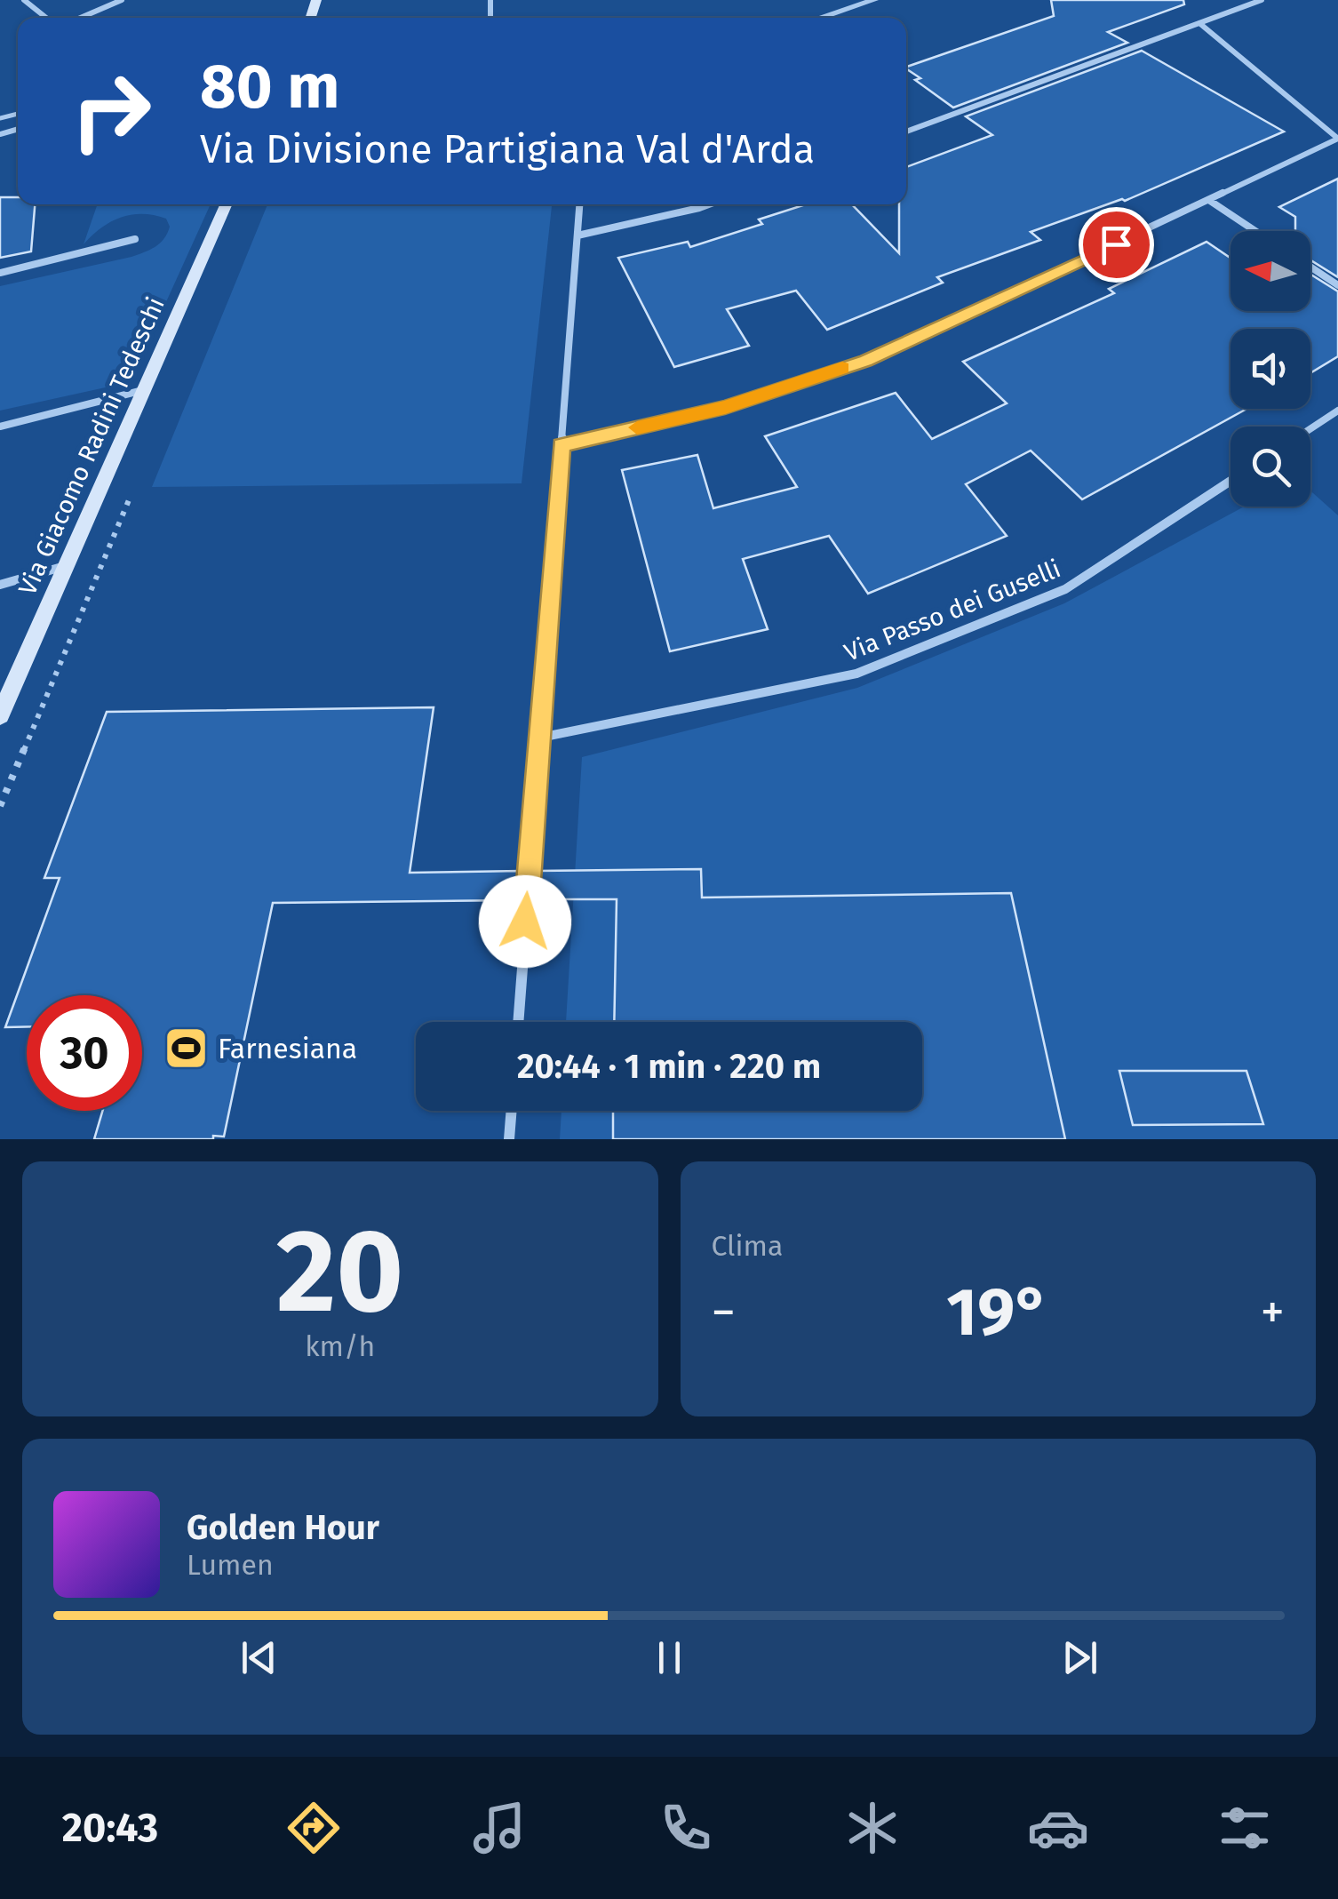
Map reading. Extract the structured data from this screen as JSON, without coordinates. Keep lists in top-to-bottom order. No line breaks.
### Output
{"streets":{"main road":["Via Giacomo Radini Tedeschi"],"street":["Via Passo dei Guselli"]},"places":{"sports":["Farnesiana"]},"north":"left","page":{"turn":["80 m","Via Divisione Partigiana Val d'Arda"],"limit":"30","trip":"20:44 · 1 min · 220 m","tile":[["20","km/h"],"Clima"],"heat":["−","19°","+"],"song":["Golden Hour","Lumen"],"tabs":"20:43"}}
